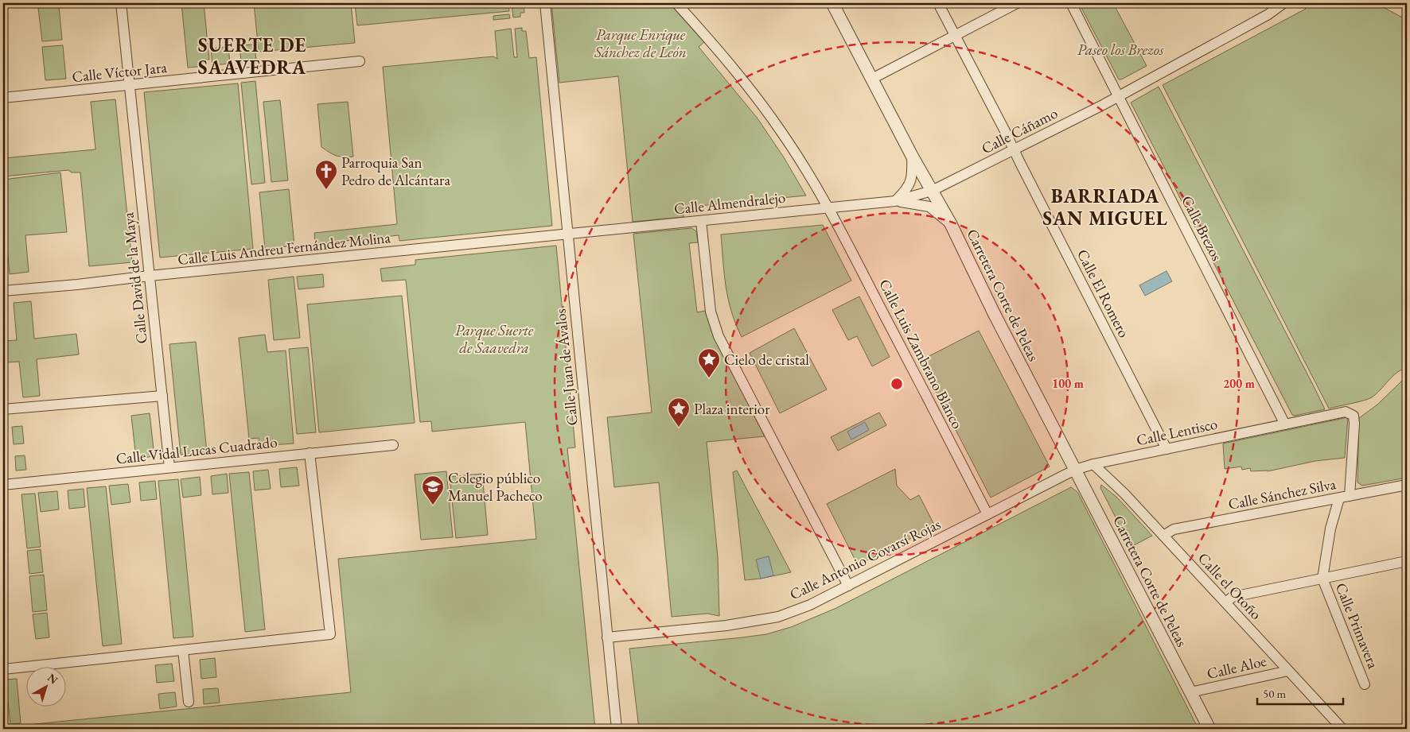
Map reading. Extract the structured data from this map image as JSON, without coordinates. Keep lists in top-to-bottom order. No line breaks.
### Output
{"streets":{"street":["Calle Víctor Jara","Calle Cáñamo","Calle Almendralejo","Calle Brezos","Calle Luis Andreu Fernández Molina","Calle David de la Maya","Calle El Romero","Carretera Corte de Peleas","Calle Luis Zambrano Blanco","Calle Juan de Ávalos","Calle Lentisco","Calle Vidal Lucas Cuadrado","Calle Sánchez Silva","Calle Antonio Covarsí Rojas","Calle el Otoño","Calle Primavera","Calle Aloe"]},"crossings":[["Calle Víctor Jara","Calle David de la Maya"],["Calle Cáñamo","Calle Almendralejo"],["Calle Cáñamo","Calle Brezos"],["Calle Cáñamo","Calle El Romero"],["Calle Cáñamo","Carretera Corte de Peleas"],["Calle Almendralejo","Calle Luis Andreu Fernández Molina"],["Calle Almendralejo","Carretera Corte de Peleas"],["Calle Almendralejo","Calle Luis Zambrano Blanco"],["Calle Almendralejo","Calle Juan de Ávalos"],["Calle Brezos","Calle Lentisco"],["Calle Luis Andreu Fernández Molina","Calle David de la Maya"],["Calle Luis Andreu Fernández Molina","Calle Juan de Ávalos"],["Calle David de la Maya","Calle Vidal Lucas Cuadrado"],["Calle El Romero","Calle Lentisco"],["Carretera Corte de Peleas","Calle Lentisco"],["Carretera Corte de Peleas","Calle Antonio Covarsí Rojas"],["Carretera Corte de Peleas","Calle Aloe"],["Calle Luis Zambrano Blanco","Calle Antonio Covarsí Rojas"],["Calle Juan de Ávalos","Calle Antonio Covarsí Rojas"],["Calle Lentisco","Calle Sánchez Silva"],["Calle Lentisco","Calle Antonio Covarsí Rojas"],["Calle Lentisco","Calle el Otoño"],["Calle Sánchez Silva","Calle el Otoño"],["Calle el Otoño","Calle Aloe"]],"districts":["SUERTE DE SAAVEDRA","BARRIADA SAN MIGUEL"],"parks":["Parque Enrique Sánchez de León","Paseo los Brezos","Parque Suerte de Saavedra"],"places":{"church":["Parroquia San Pedro de Alcántara"],"place":["Cielo de cristal","Plaza interior"],"school or university":["Colegio público Manuel Pacheco"]},"scale_bar":"50 m","north":"top right","rings":["100 m","200 m"]}
